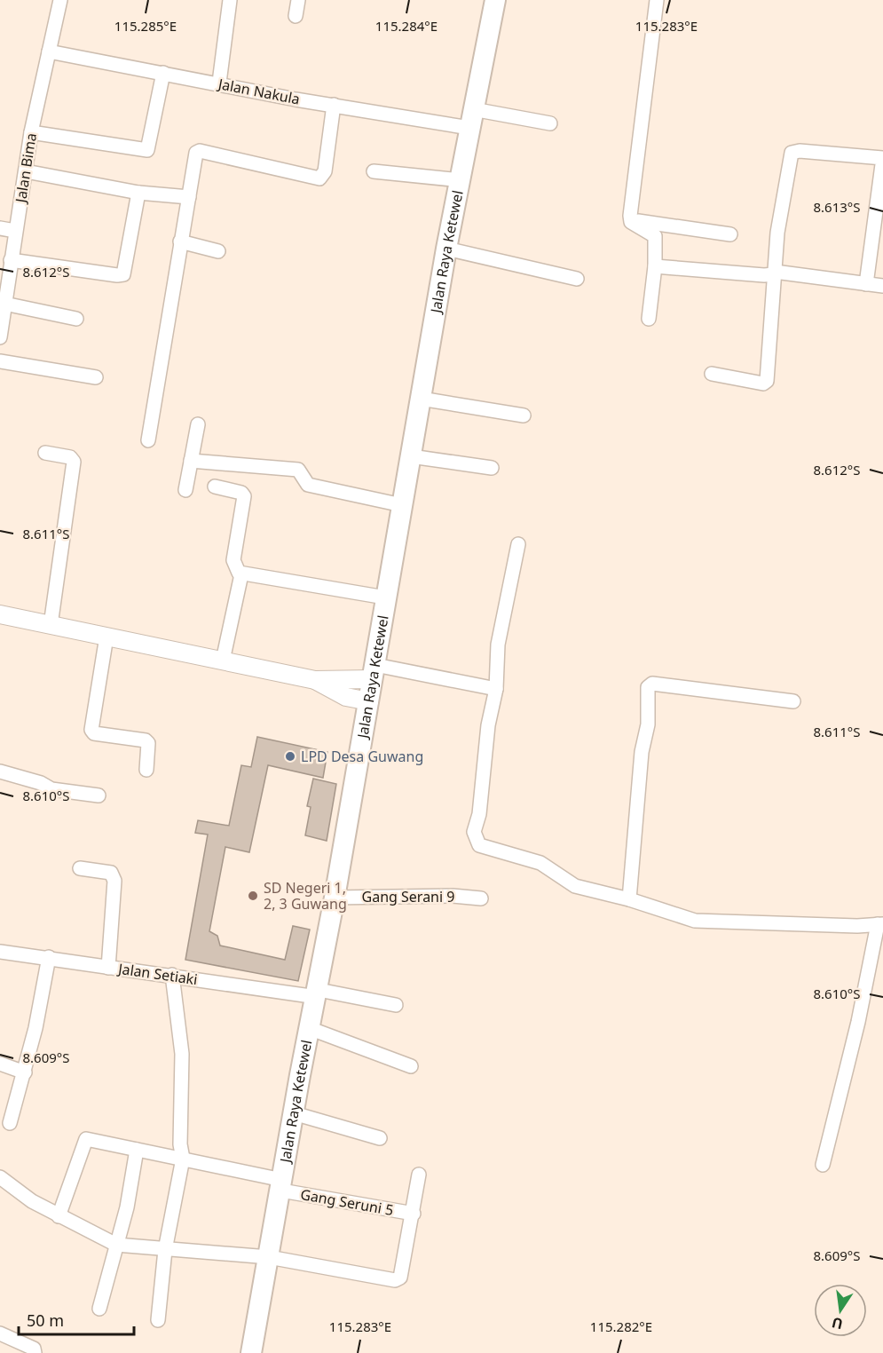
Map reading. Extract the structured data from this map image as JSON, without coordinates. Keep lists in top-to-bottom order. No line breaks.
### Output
{"streets":{"main road":["Jalan Raya Ketewel"],"street":["Jalan Nakula","Jalan Bima","Gang Serani 9","Jalan Setiaki","Gang Seruni 5"]},"crossings":[["Jalan Nakula","Jalan Bima"],["Jalan Nakula","Jalan Raya Ketewel"],["Jalan Raya Ketewel","Gang Serani 9"],["Jalan Raya Ketewel","Jalan Setiaki"],["Jalan Raya Ketewel","Gang Seruni 5"]],"places":["LPD Desa Guwang","SD Negeri 1, 2, 3 Guwang"],"scale_bar":"50 m","north":"bottom","coordinates":["115.285°E","115.284°E","115.283°E","8.613°S","8.612°S","8.611°S","8.610°S","8.609°S","115.282°E"]}
